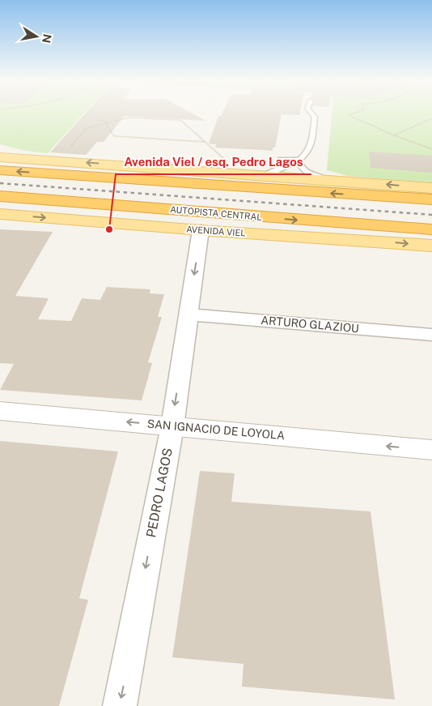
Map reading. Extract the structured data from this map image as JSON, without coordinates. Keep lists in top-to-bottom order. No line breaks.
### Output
{"streets":{"highway":["AUTOPISTA CENTRAL"],"main road":["AVENIDA VIEL"],"street":["ARTURO GLAZIOU","SAN IGNACIO DE LOYOLA","PEDRO LAGOS"]},"crossings":[["AVENIDA VIEL","PEDRO LAGOS"],["ARTURO GLAZIOU","PEDRO LAGOS"],["SAN IGNACIO DE LOYOLA","PEDRO LAGOS"]],"one_way":["SAN IGNACIO DE LOYOLA","PEDRO LAGOS"],"places":["Avenida Viel / esq. Pedro Lagos"],"north":"right"}
